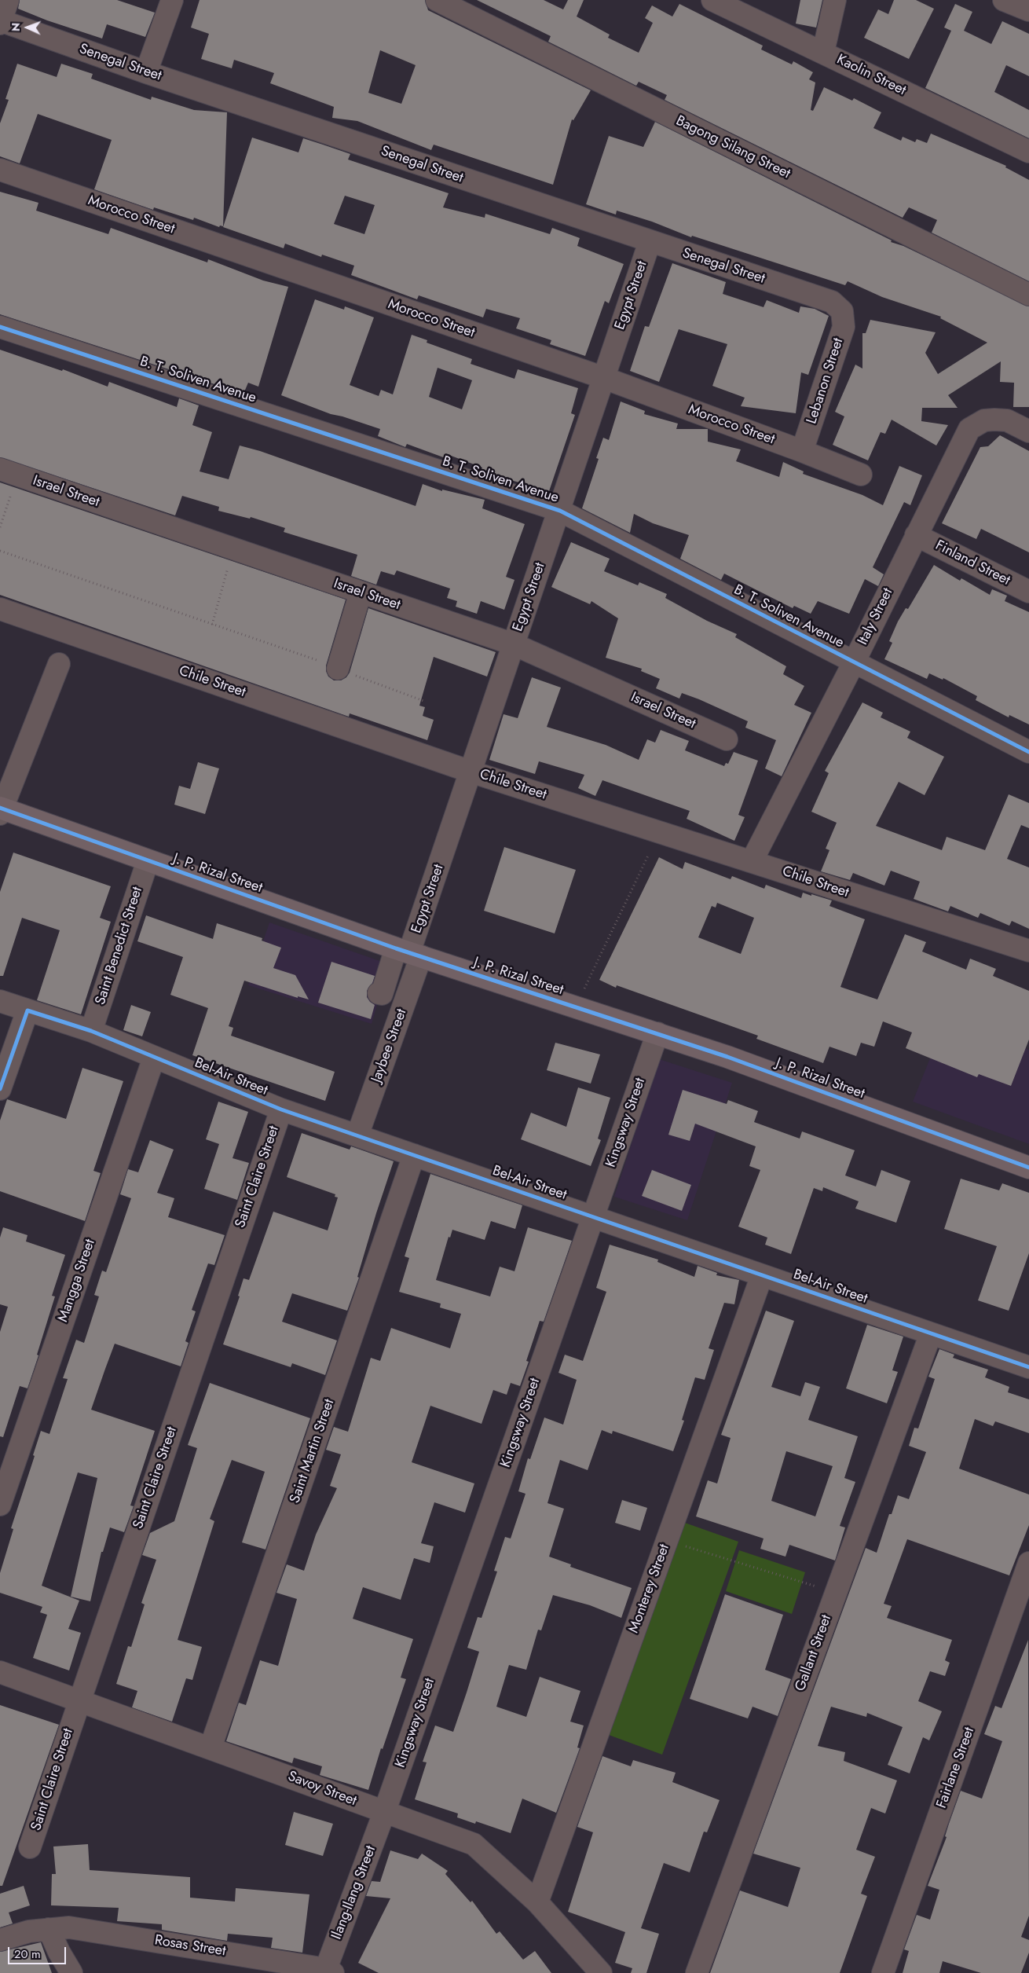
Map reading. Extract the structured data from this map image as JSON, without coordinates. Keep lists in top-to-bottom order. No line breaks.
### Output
{"streets":{"main road":["J. P. Rizal Street"],"street":["Senegal Street","Kaolin Street","Bagong Silang Street","Morocco Street","Egypt Street","B. T. Soliven Avenue","Lebanon Street","Israel Street","Finland Street","Italy Street","Chile Street","Saint Benedict Street","Jaybee Street","Bel-Air Street","Kingsway Street","Saint Claire Street","Mangga Street","Saint Martin Street","Monterey Street","Gallant Street","Fairlane Street","Savoy Street","Ilang-Ilang Street","Rosas Street"]},"crossings":[["Senegal Street","Egypt Street"],["Senegal Street","Lebanon Street"],["Morocco Street","Egypt Street"],["Morocco Street","Lebanon Street"],["Egypt Street","B. T. Soliven Avenue"],["Egypt Street","Israel Street"],["Egypt Street","Chile Street"],["Egypt Street","J. P. Rizal Street"],["Egypt Street","Jaybee Street"],["B. T. Soliven Avenue","Italy Street"],["Finland Street","Italy Street"],["Italy Street","Chile Street"],["J. P. Rizal Street","Saint Benedict Street"],["J. P. Rizal Street","Jaybee Street"],["J. P. Rizal Street","Kingsway Street"],["Saint Benedict Street","Bel-Air Street"],["Jaybee Street","Bel-Air Street"],["Bel-Air Street","Kingsway Street"],["Bel-Air Street","Saint Claire Street"],["Bel-Air Street","Mangga Street"],["Bel-Air Street","Saint Martin Street"],["Bel-Air Street","Monterey Street"],["Bel-Air Street","Gallant Street"],["Kingsway Street","Savoy Street"],["Kingsway Street","Ilang-Ilang Street"],["Saint Claire Street","Savoy Street"],["Saint Martin Street","Savoy Street"],["Monterey Street","Savoy Street"],["Savoy Street","Ilang-Ilang Street"],["Ilang-Ilang Street","Rosas Street"]],"scale_bar":"20 m","north":"left"}
